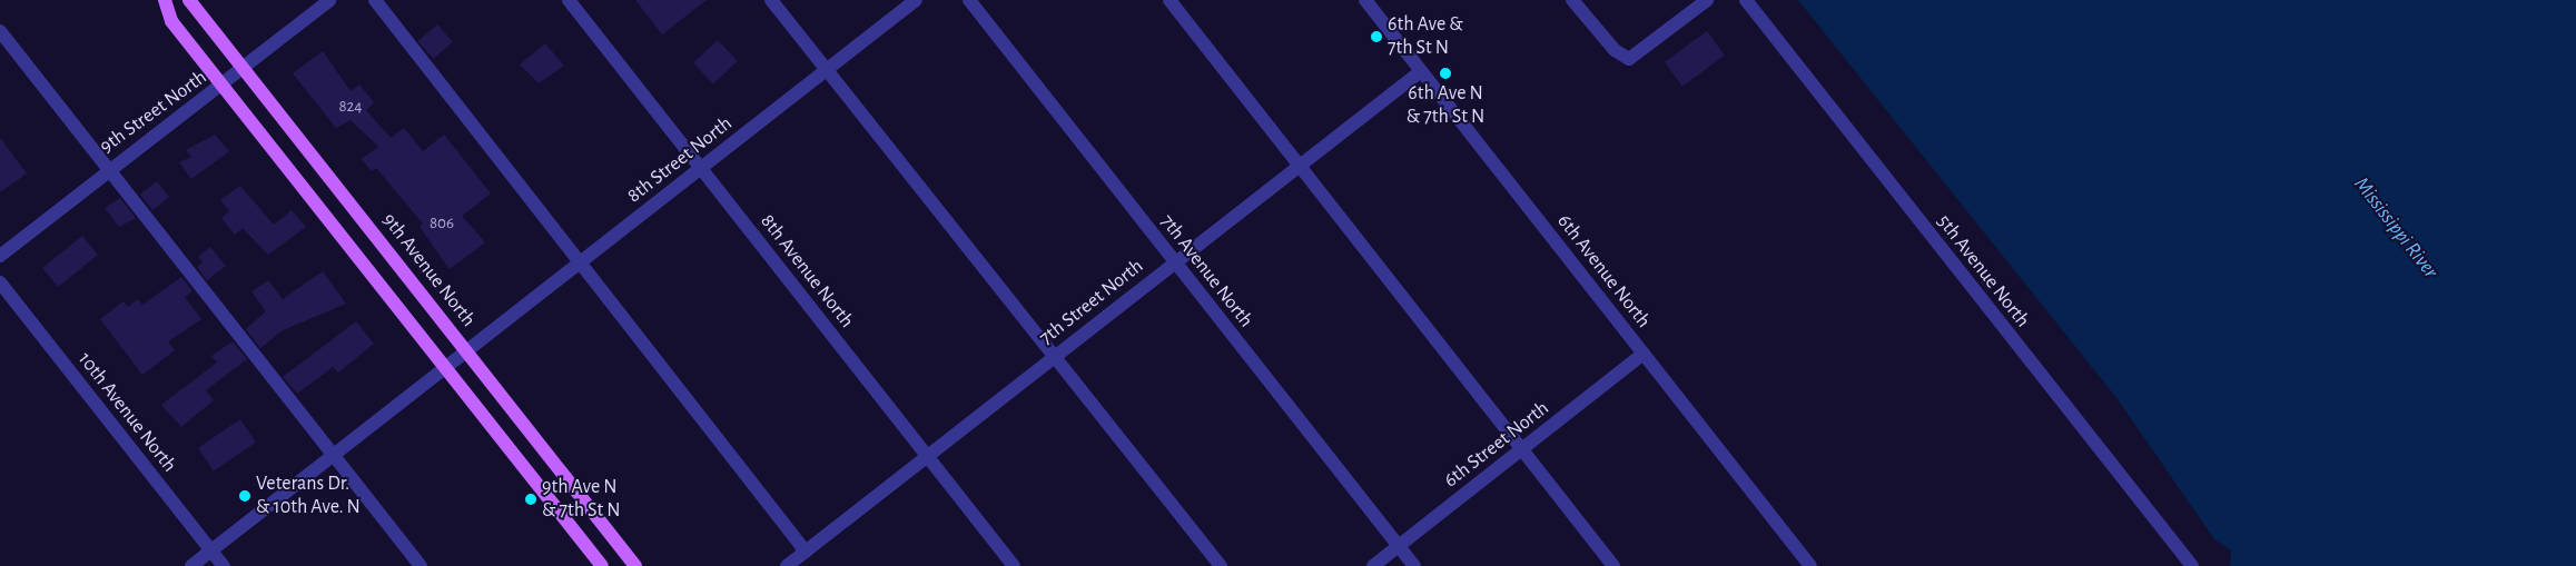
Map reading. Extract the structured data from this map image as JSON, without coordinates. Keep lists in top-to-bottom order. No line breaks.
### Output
{"streets":{"main road":["9th Avenue North"],"street":["9th Street North","8th Street North","8th Avenue North","7th Avenue North","6th Avenue North","5th Avenue North","7th Street North","10th Avenue North","6th Street North"]},"crossings":[["9th Street North","9th Avenue North"],["8th Street North","9th Avenue North"],["8th Street North","8th Avenue North"],["8th Street North","10th Avenue North"],["8th Avenue North","7th Street North"],["7th Avenue North","7th Street North"],["7th Avenue North","6th Street North"],["6th Avenue North","7th Street North"],["6th Avenue North","6th Street North"]],"water":["Mississippi River"],"places":["6th Ave & 7th St N","6th Ave N & 7th St N","Veterans Dr. & 10th Ave. N","9th Ave N & 7th St N"],"house_numbers":["824","806"]}
